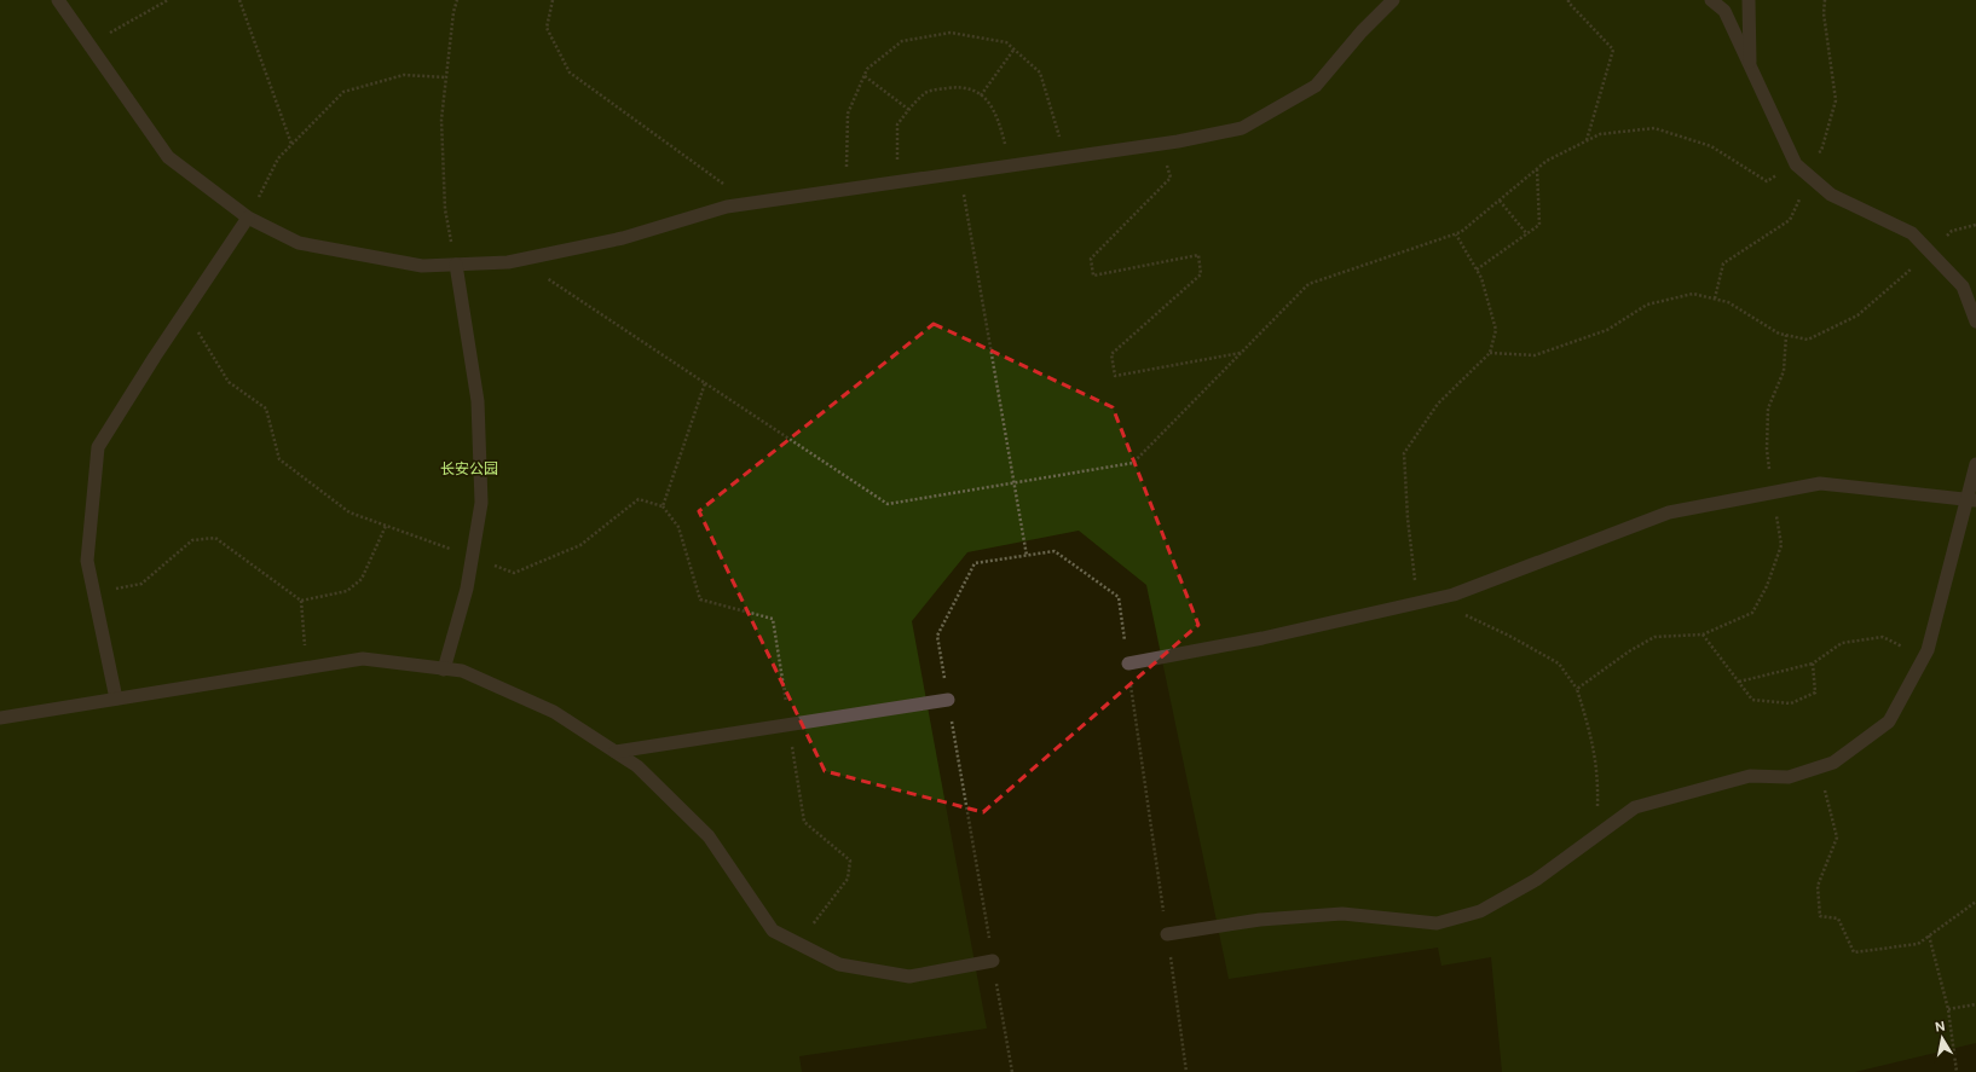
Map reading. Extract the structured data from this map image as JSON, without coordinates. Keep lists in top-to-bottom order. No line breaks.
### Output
{"parks":["长安公园"],"north":"top"}
